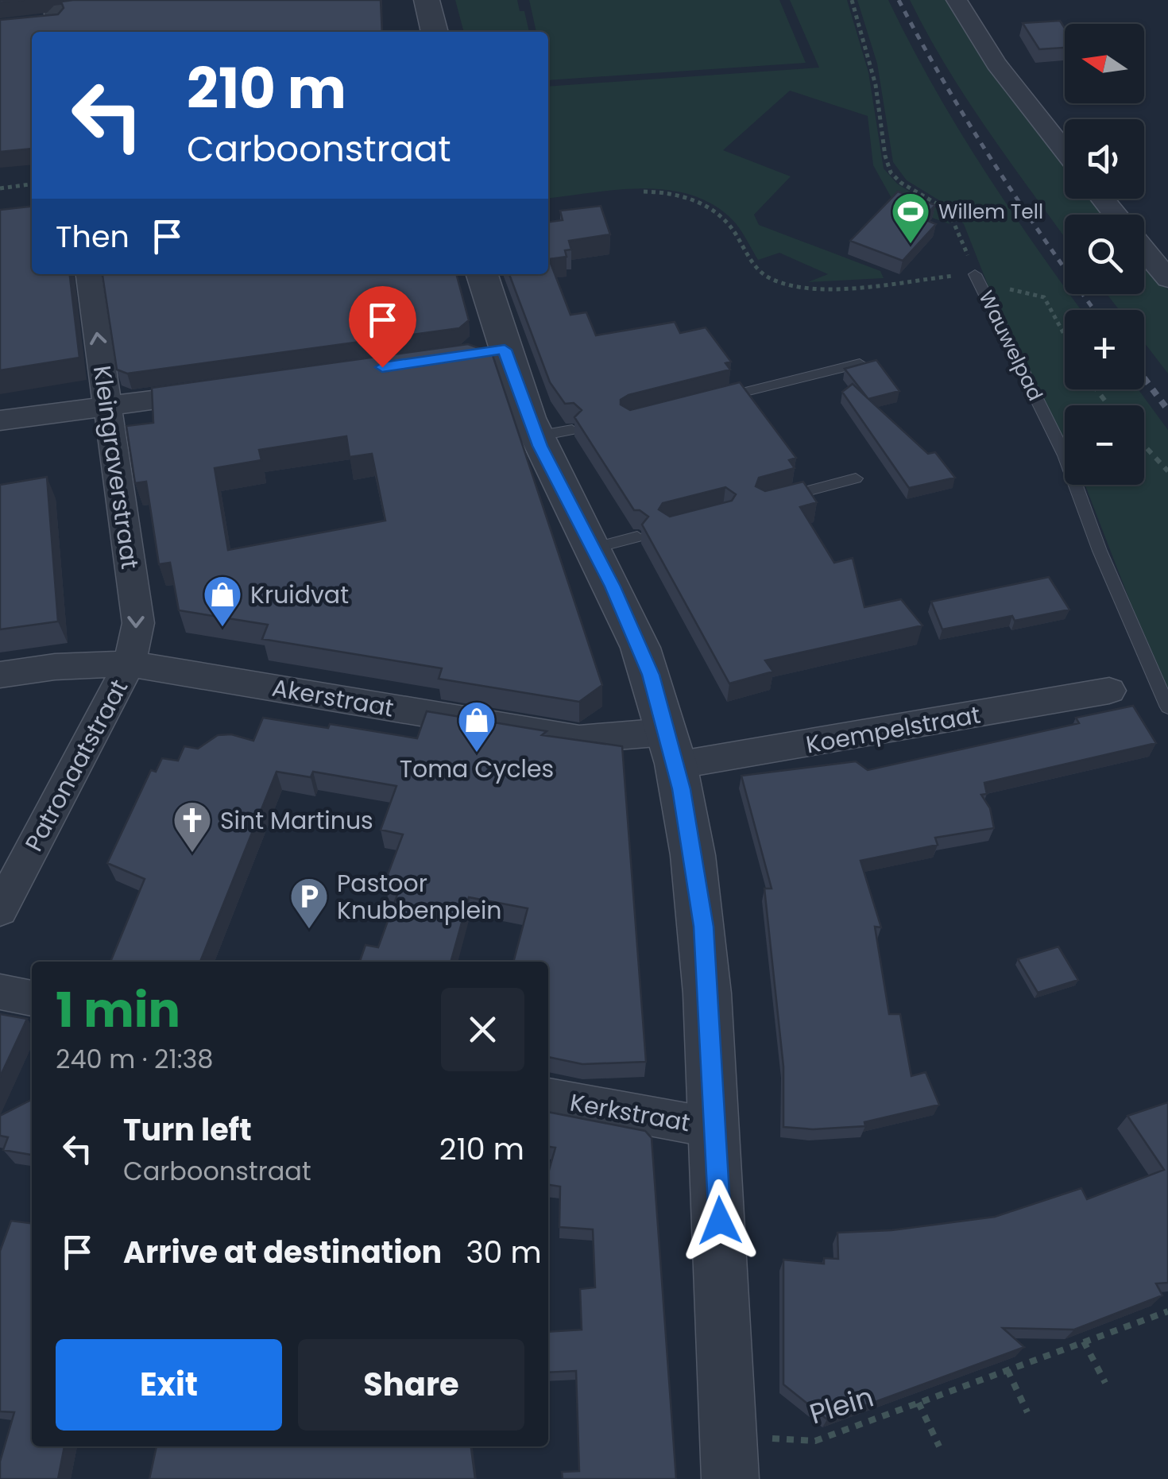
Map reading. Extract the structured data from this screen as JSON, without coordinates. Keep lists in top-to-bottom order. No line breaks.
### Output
{"streets":{"street":["Kleingraverstraat","Akerstraat","Koempelstraat","Patronaatstraat","Kerkstraat"],"lane":["Wauwelpad"],"path":["Plein"]},"crossings":[["Kleingraverstraat","Akerstraat"],["Kleingraverstraat","Patronaatstraat"],["Akerstraat","Koempelstraat"],["Akerstraat","Patronaatstraat"]],"places":{"sports":["Willem Tell"],"shop":["Kruidvat","Toma Cycles"],"church":["Sint Martinus"],"parking":["Pastoor Knubbenplein"]},"north":"left","page":{"map_buttons":["+","−"],"turn":["210 m","Carboonstraat"],"then":"Then","heading":["1 min","240 m · 21:38"],"list":[{"name":"Turn left","note":"Carboonstraat","value":"210 m"},{"name":"Arrive at destination","value":"30 m"}],"buttons":["Exit","Share"]}}
